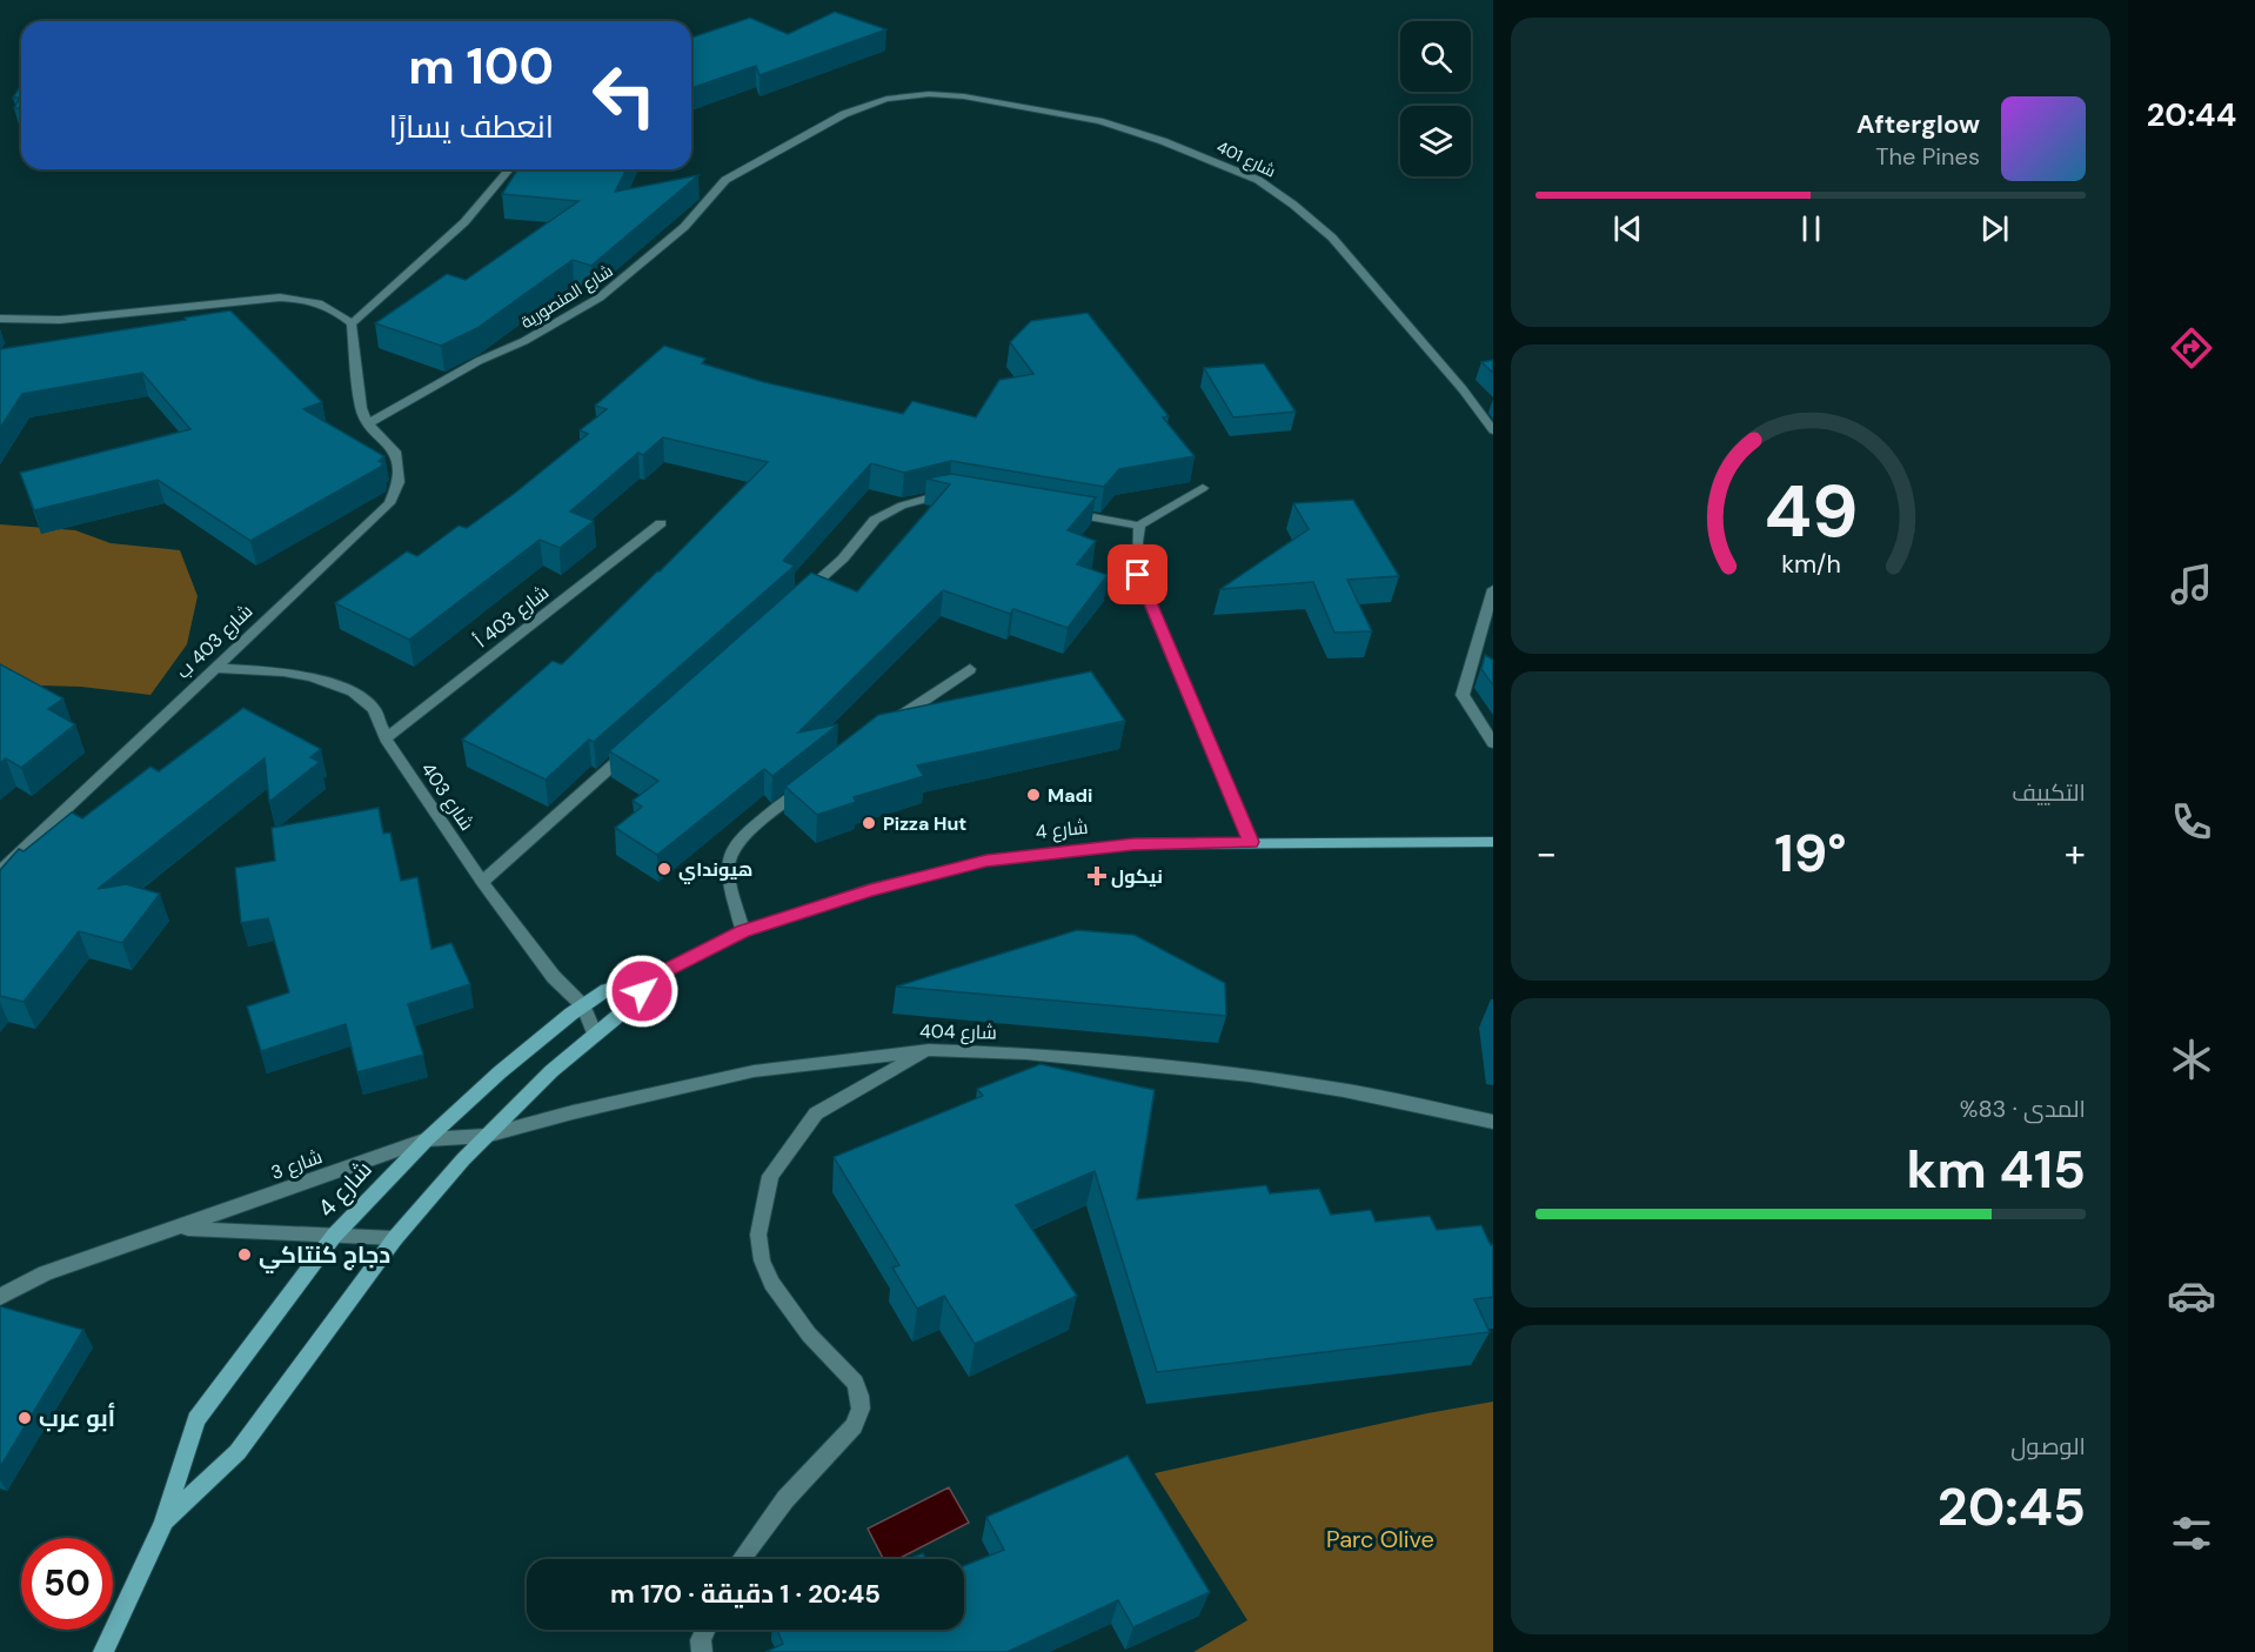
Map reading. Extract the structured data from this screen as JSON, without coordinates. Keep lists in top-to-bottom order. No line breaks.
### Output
{"streets":{"main road":["شارع 4"],"street":["شارع 401","شارع المنصورية","شارع 403 أ","شارع 403 ب","شارع 403","شارع 404","شارع 3"]},"crossings":[["شارع 401","شارع المنصورية"],["شارع المنصورية","شارع 403 ب"],["شارع 403 أ","شارع 403"],["شارع 403 ب","شارع 403"],["شارع 403","شارع 4"],["شارع 4","شارع 404"],["شارع 4","شارع 3"],["شارع 404","شارع 3"]],"parks":["Parc Olive"],"places":{"other":["Madi","Pizza Hut","هيونداي","دجاج كنتاكي","أبو عرب"],"health":["نيكول"]},"page":{"tabs":"20:44","turn":["100 m","انعطف يسارًا"],"song":["Afterglow","The Pines"],"tile":["التكييف",["المدى · 83%","415 km"],["الوصول","20:45"]],"heat":["−","19°","+"],"limit":"50","trip":"20:45 · 1 دقيقة · 170 m","gauge":["49","km/h"]}}
